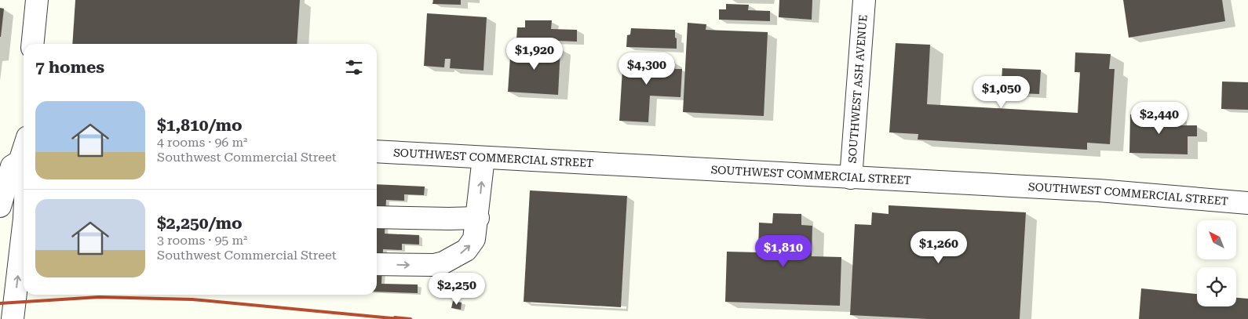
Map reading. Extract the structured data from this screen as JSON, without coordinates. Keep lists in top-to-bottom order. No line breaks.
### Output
{"streets":{"street":["SOUTHWEST ASH AVENUE","SOUTHWEST COMMERCIAL STREET"]},"crossings":[["SOUTHWEST ASH AVENUE","SOUTHWEST COMMERCIAL STREET"]],"north":"top left","page":{"price":["$1,920","$4,300","$1,050","$2,440","$1,260","$1,810","$2,250"],"heading":"7 homes","list":[{"name":"$1,810/mo","note":"4 rooms · 96 m² · Southwest Commercial Street"},{"name":"$2,250/mo","note":"3 rooms · 95 m² · Southwest Commercial Street"}]}}
